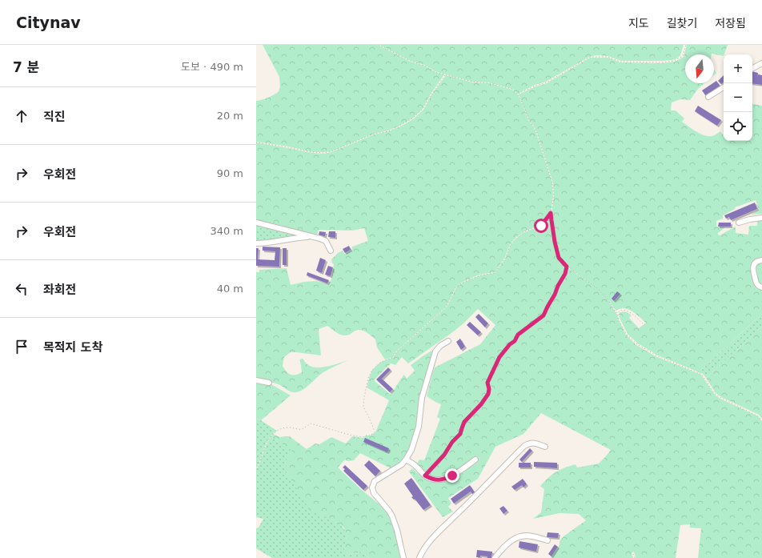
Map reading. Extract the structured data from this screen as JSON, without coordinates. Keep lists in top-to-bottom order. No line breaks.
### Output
{"north":"bottom","page":{"header":"Citynav","nav":["지도","길찾기","저장됨"],"heading":["7 분","도보 · 490 m"],"map_buttons":["+","−"],"list":[["직진","20 m"],["우회전","90 m"],["우회전","340 m"],["좌회전","40 m"],"목적지 도착"]}}
